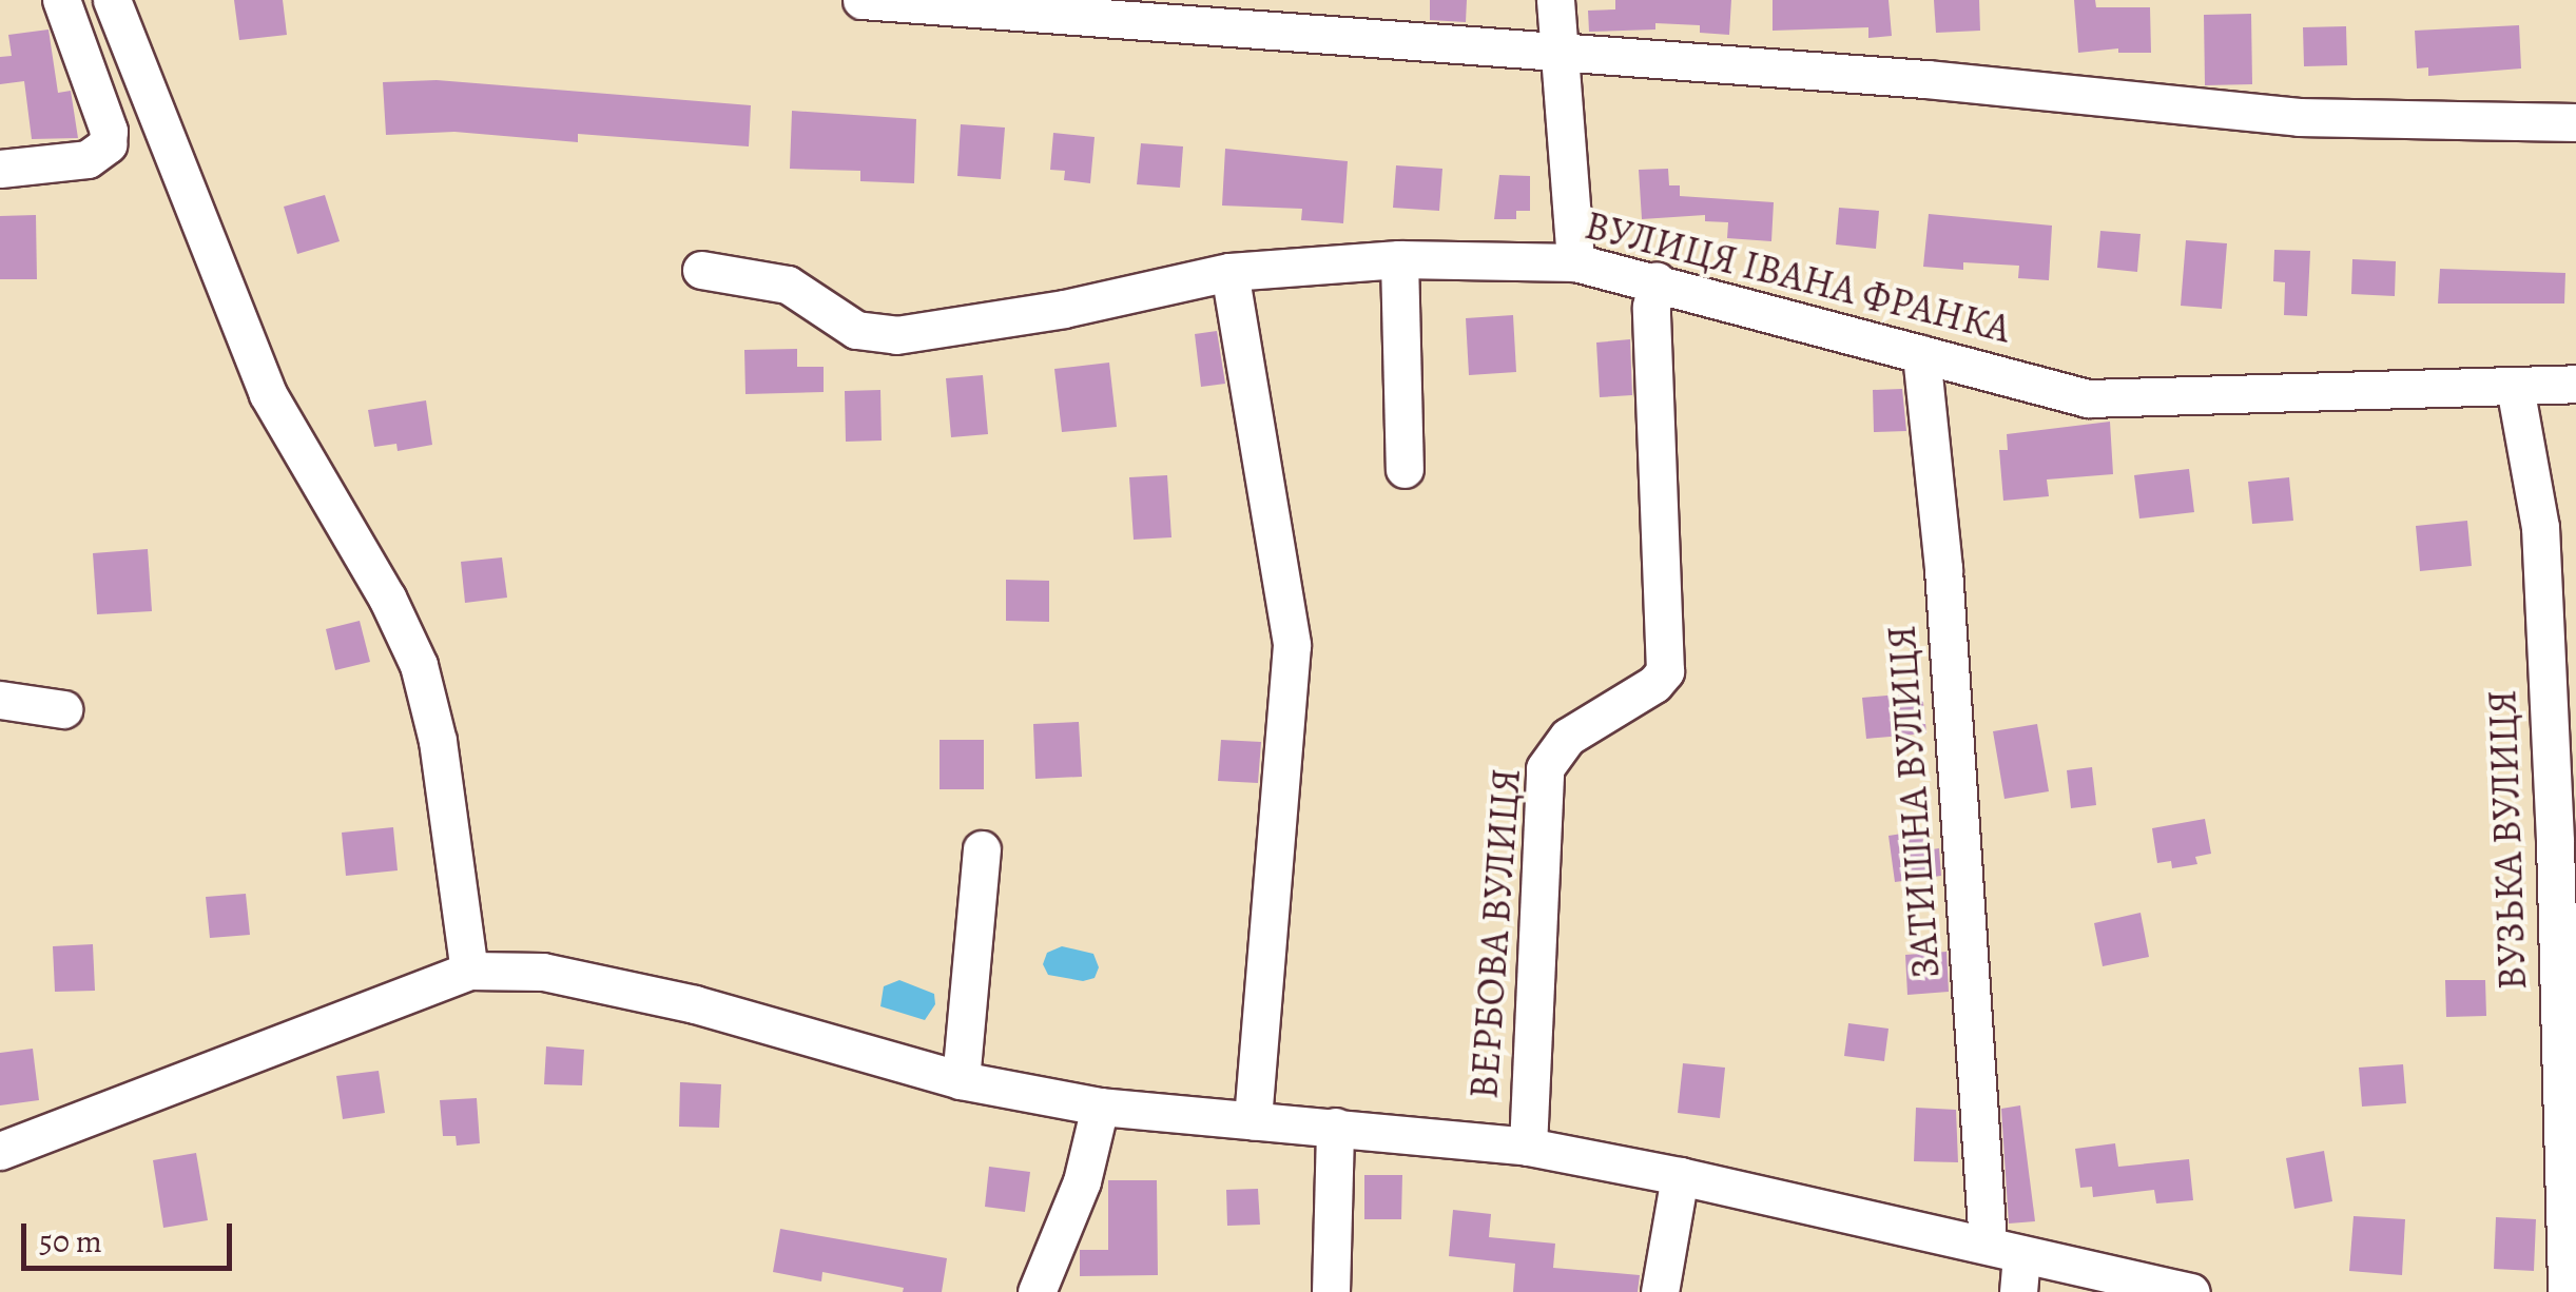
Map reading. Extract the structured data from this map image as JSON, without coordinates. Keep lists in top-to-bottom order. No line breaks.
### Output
{"streets":{"street":["ВУЛИЦЯ ІВАНА ФРАНКА","ЗАТИШНА ВУЛИЦЯ","ВУЗЬКА ВУЛИЦЯ","ВЕРБОВА ВУЛИЦЯ"]},"crossings":[["ВУЛИЦЯ ІВАНА ФРАНКА","ЗАТИШНА ВУЛИЦЯ"],["ВУЛИЦЯ ІВАНА ФРАНКА","ВУЗЬКА ВУЛИЦЯ"],["ВУЛИЦЯ ІВАНА ФРАНКА","ВЕРБОВА ВУЛИЦЯ"]],"scale_bar":"50 m"}
